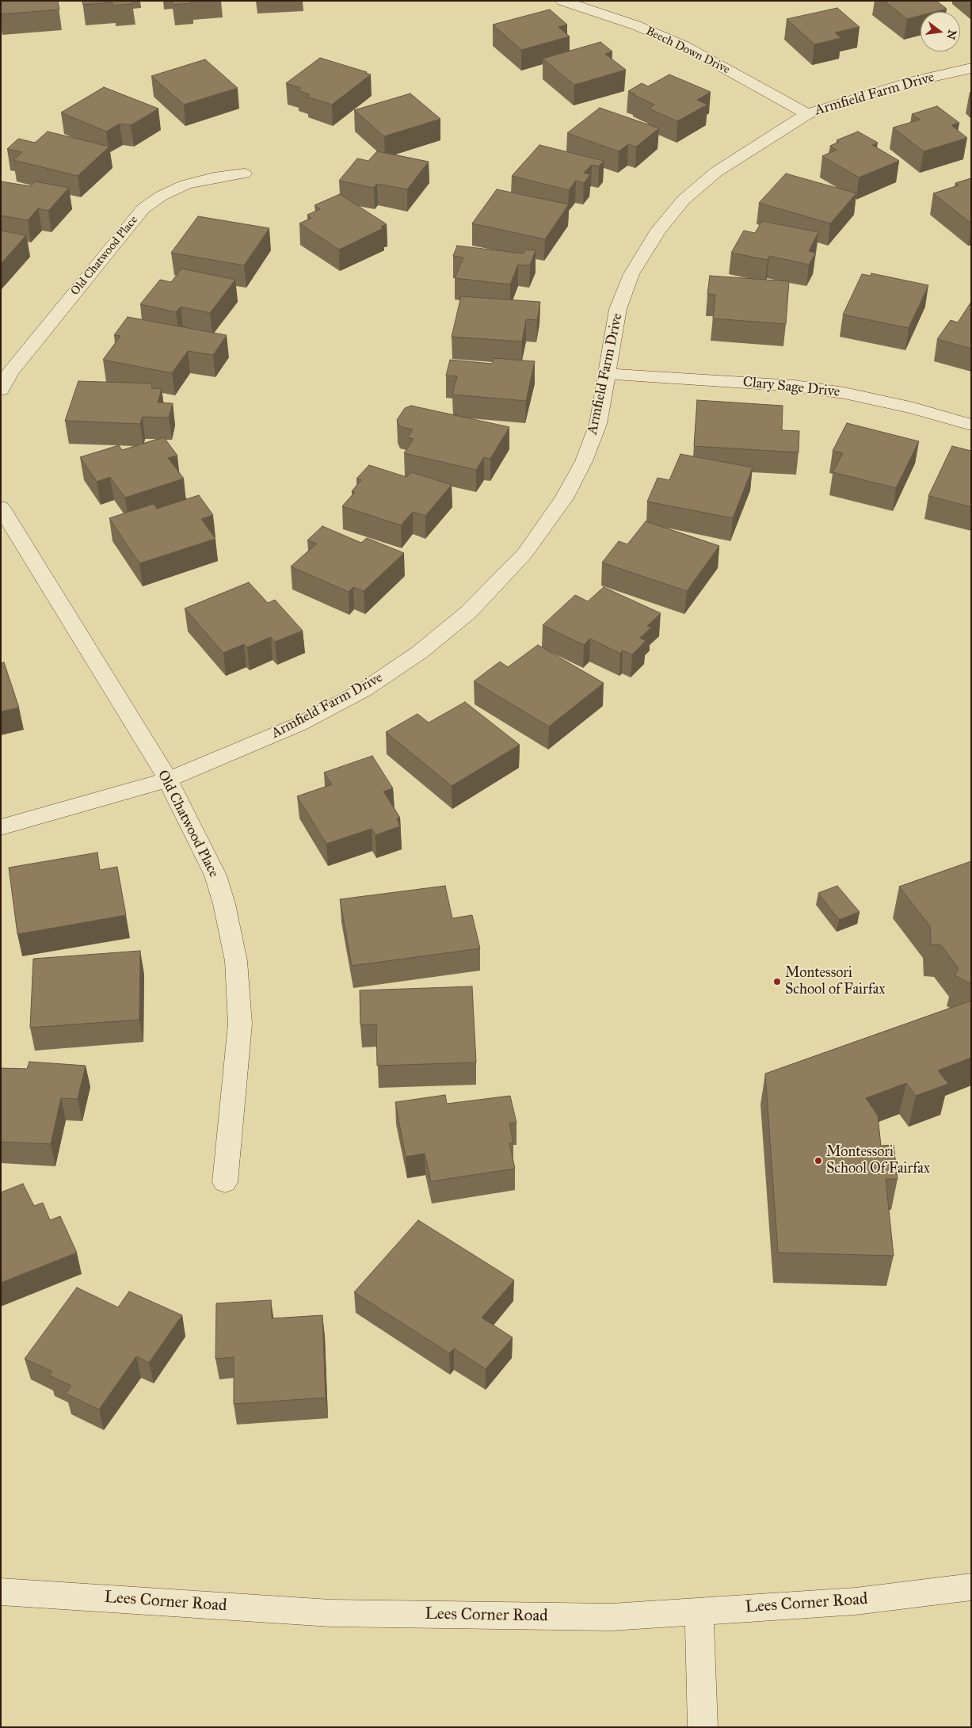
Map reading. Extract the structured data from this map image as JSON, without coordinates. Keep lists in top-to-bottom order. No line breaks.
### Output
{"streets":{"street":["Beech Down Drive","Armfield Farm Drive","Old Chatwood Place","Clary Sage Drive","Lees Corner Road"]},"crossings":[["Beech Down Drive","Armfield Farm Drive"],["Armfield Farm Drive","Old Chatwood Place"],["Armfield Farm Drive","Clary Sage Drive"]],"places":["Montessori School of Fairfax","Montessori School Of Fairfax"],"north":"right"}
